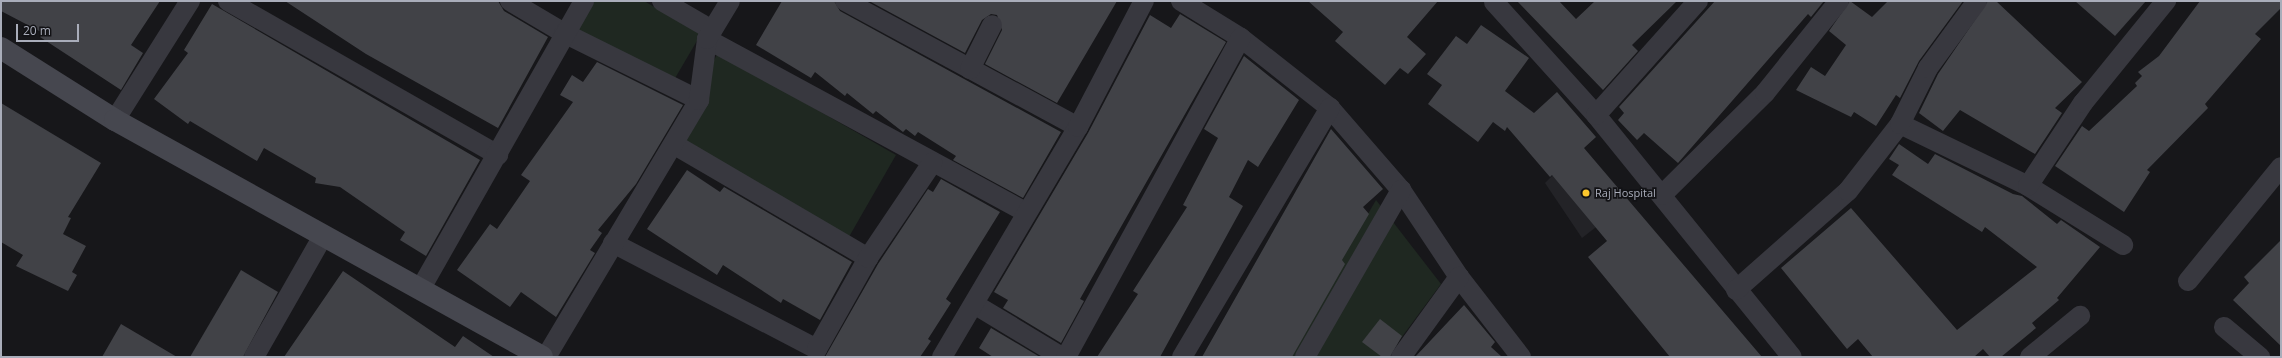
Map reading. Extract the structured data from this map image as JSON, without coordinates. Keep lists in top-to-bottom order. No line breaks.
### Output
{"places":["Raj Hospital"],"scale_bar":"20 m"}
